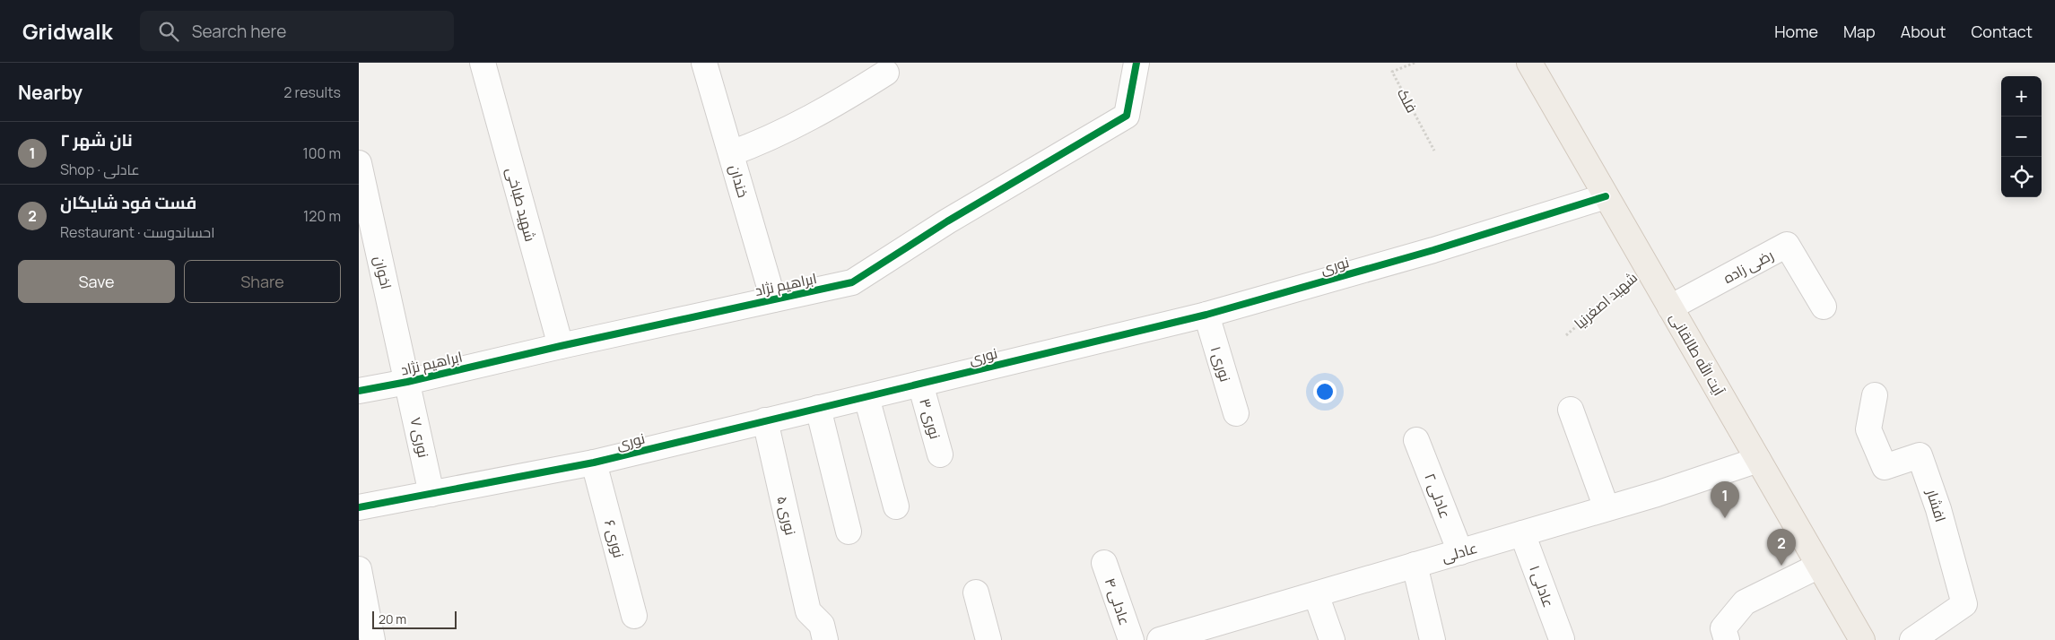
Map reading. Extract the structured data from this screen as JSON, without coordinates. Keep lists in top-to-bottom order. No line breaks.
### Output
{"streets":{"main road":["آیت الله طالقانی"],"street":["خندان","شهید طباخی","نوری","رضی زاده","اخوان","ابراهیم نژاد","نوری ۱","نوری ۳","نوری ۷","عادلی ۲","افشار","نوری ۵","نوری ۶","عادلی","عادلی ۱","عادلی ۴"],"path":["فلک","شهید اصغرنیا"]},"crossings":[["خندان","ابراهیم نژاد"],["شهید طباخی","ابراهیم نژاد"],["نوری","آیت الله طالقانی"],["نوری","نوری ۱"],["نوری","نوری ۳"],["نوری","نوری ۷"],["نوری","نوری ۵"],["نوری","نوری ۶"],["رضی زاده","آیت الله طالقانی"],["اخوان","ابراهیم نژاد"],["اخوان","نوری ۷"],["ابراهیم نژاد","نوری ۷"],["شهید اصغرنیا","آیت الله طالقانی"],["آیت الله طالقانی","عادلی"],["عادلی ۲","عادلی"],["عادلی","عادلی ۱"]],"scale_bar":"20 m","page":{"header":"Gridwalk","search":"Search here","nav":["Home","Map","About","Contact"],"heading":["Nearby","2 results"],"map_buttons":["+","−"],"list":[{"mark":"1","name":"نان شهر ۲","note":"Shop · عادلی","value":"100 m"},{"mark":"2","name":"فست فود شایگان","note":"Restaurant · احساندوست","value":"120 m"}],"buttons":["Save","Share"],"pins":["1","2"],"scale":"20 m"}}
